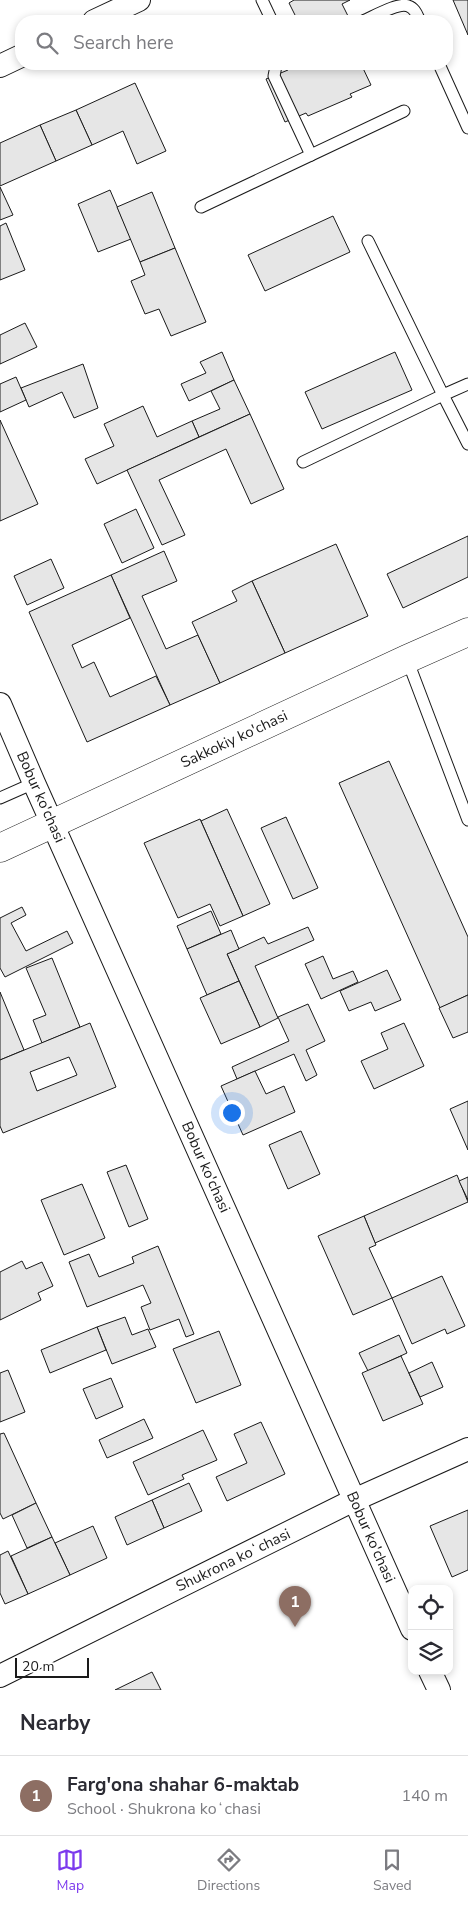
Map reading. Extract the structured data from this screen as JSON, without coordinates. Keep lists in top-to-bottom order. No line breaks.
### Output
{"streets":{"street":["Sakkokiy ko'chasi","Bobur ko'chasi","Shukrona koʻchasi"]},"crossings":[["Sakkokiy ko'chasi","Bobur ko'chasi"],["Bobur ko'chasi","Shukrona koʻchasi"]],"scale_bar":"20 m","page":{"search":"Search here","pins":"1","scale":"20 m","heading":"Nearby","list":[{"mark":"1","name":"Farg'ona shahar 6-maktab","note":"School · Shukrona koʻchasi","value":"140 m"}],"nav":["Map","Directions","Saved"]}}
